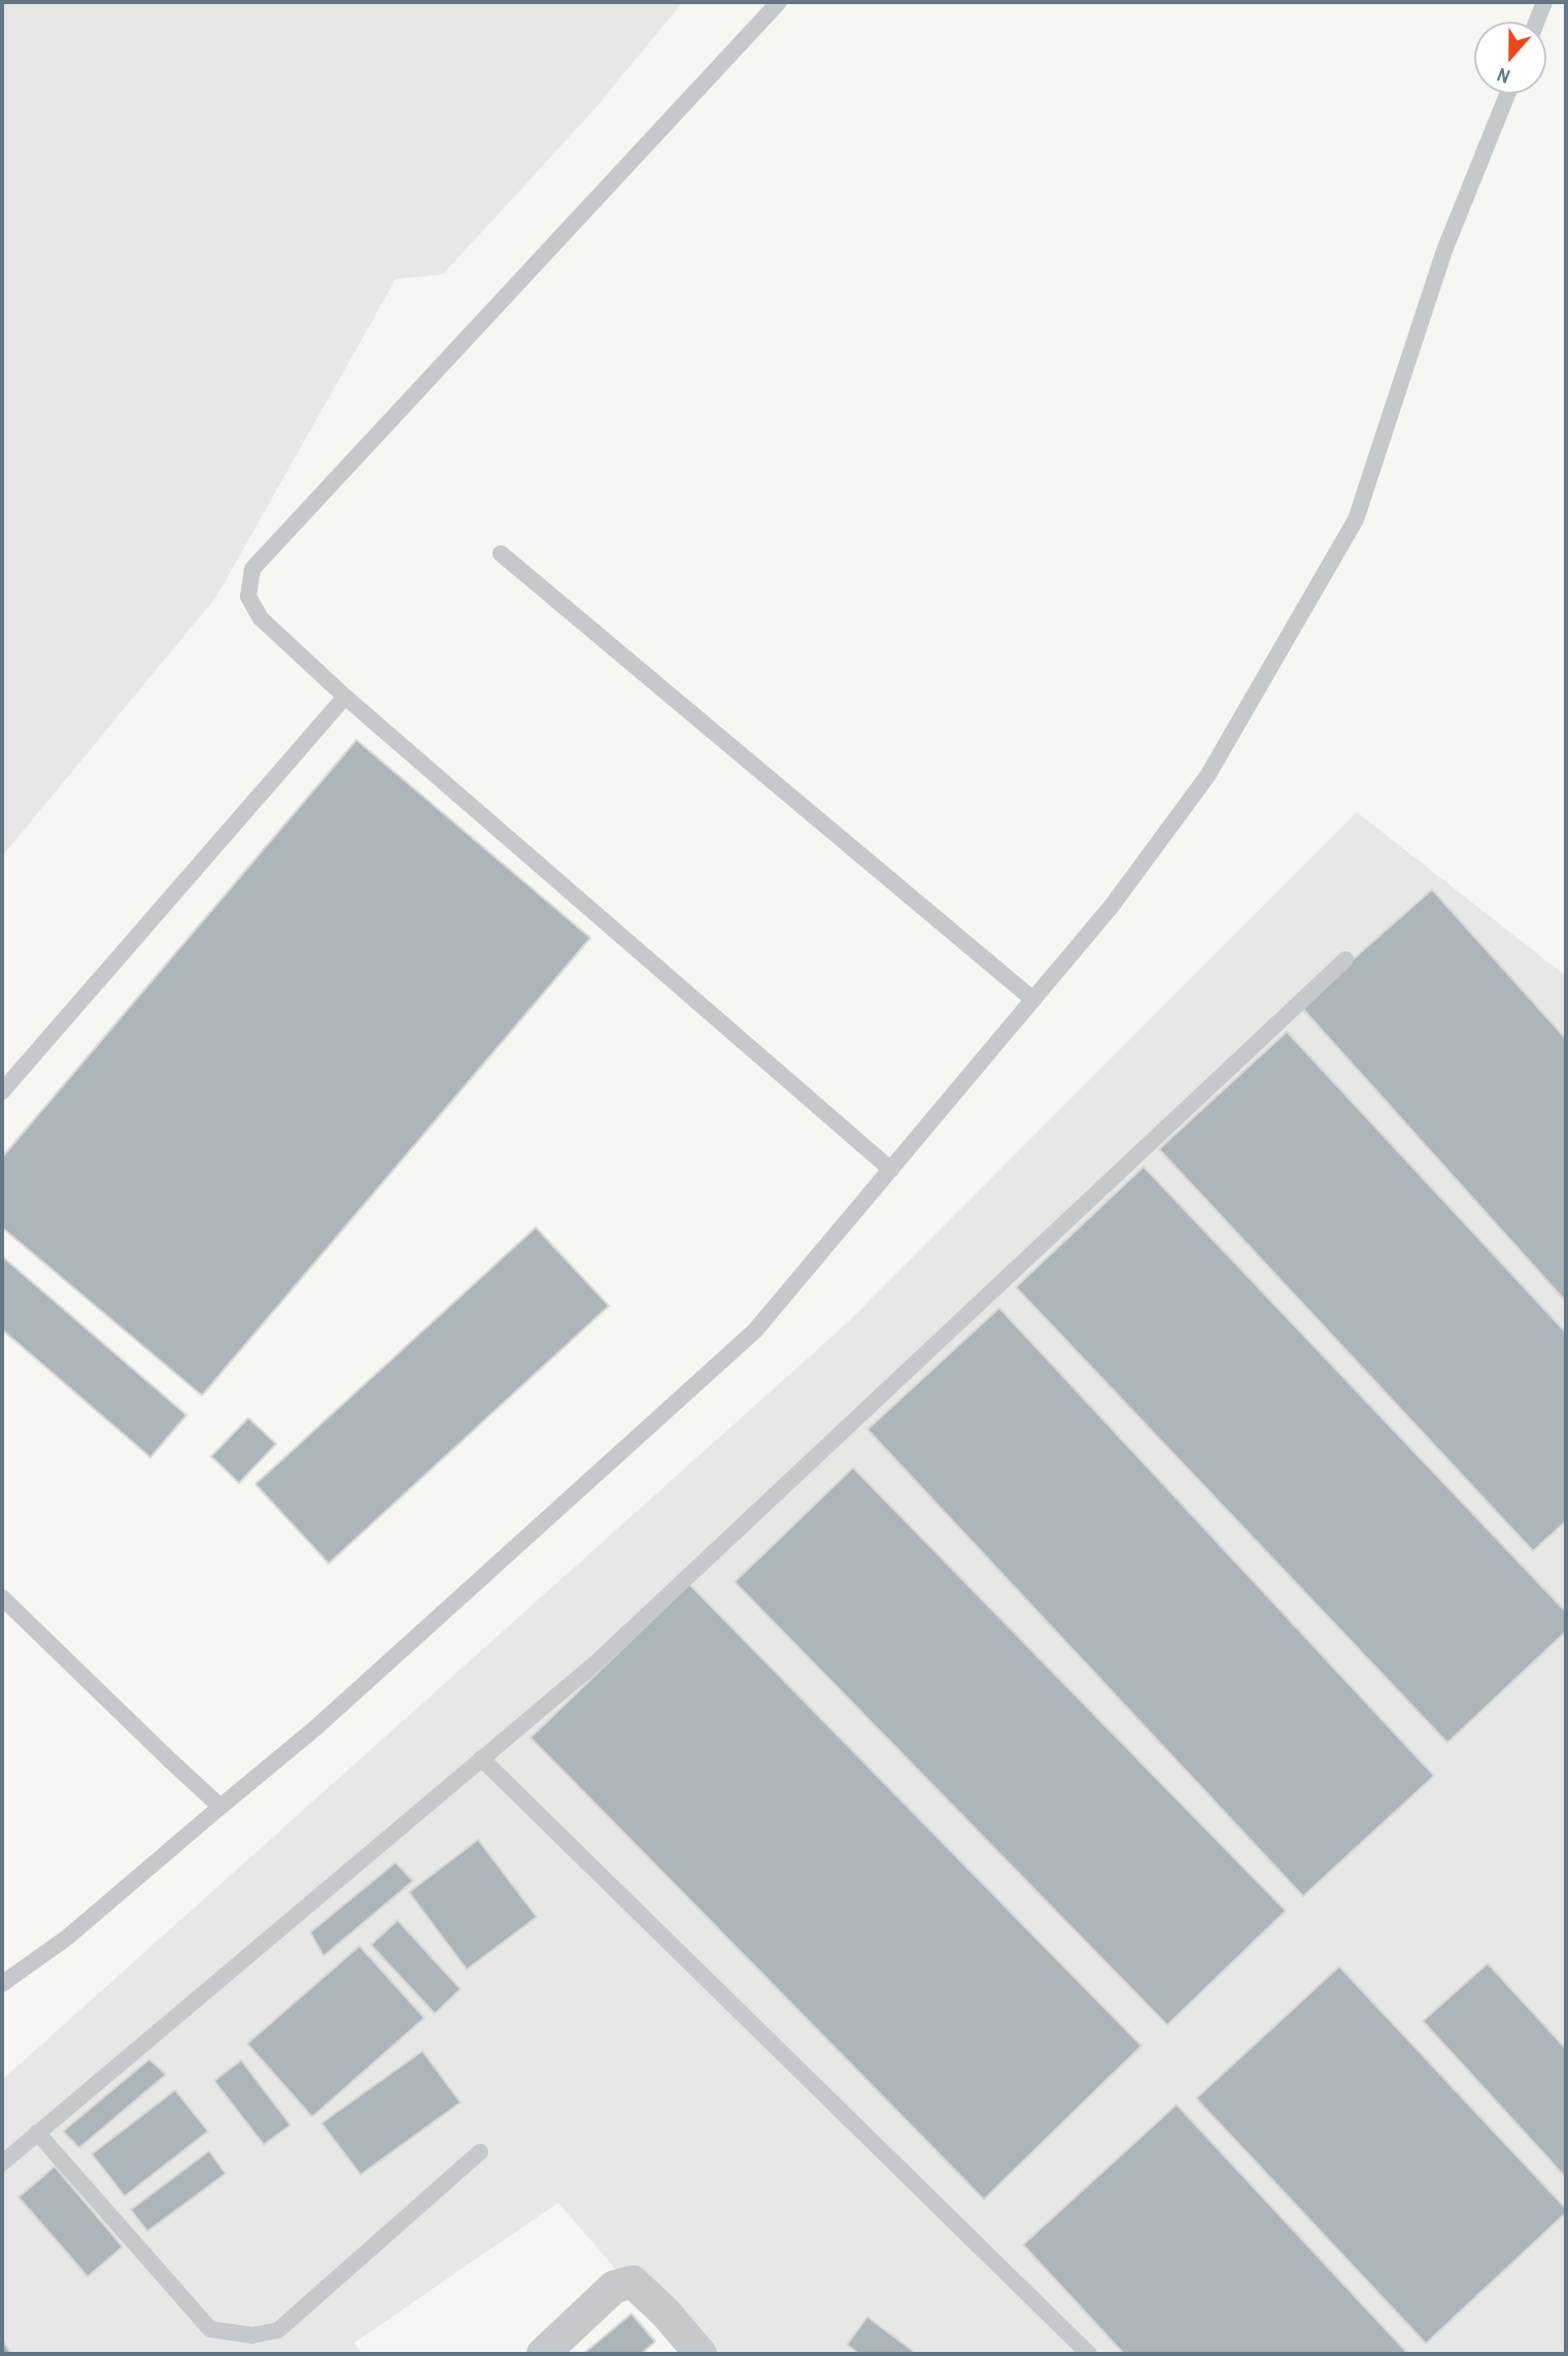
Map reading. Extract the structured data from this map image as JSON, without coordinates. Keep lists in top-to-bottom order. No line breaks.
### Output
{"north":"bottom"}
